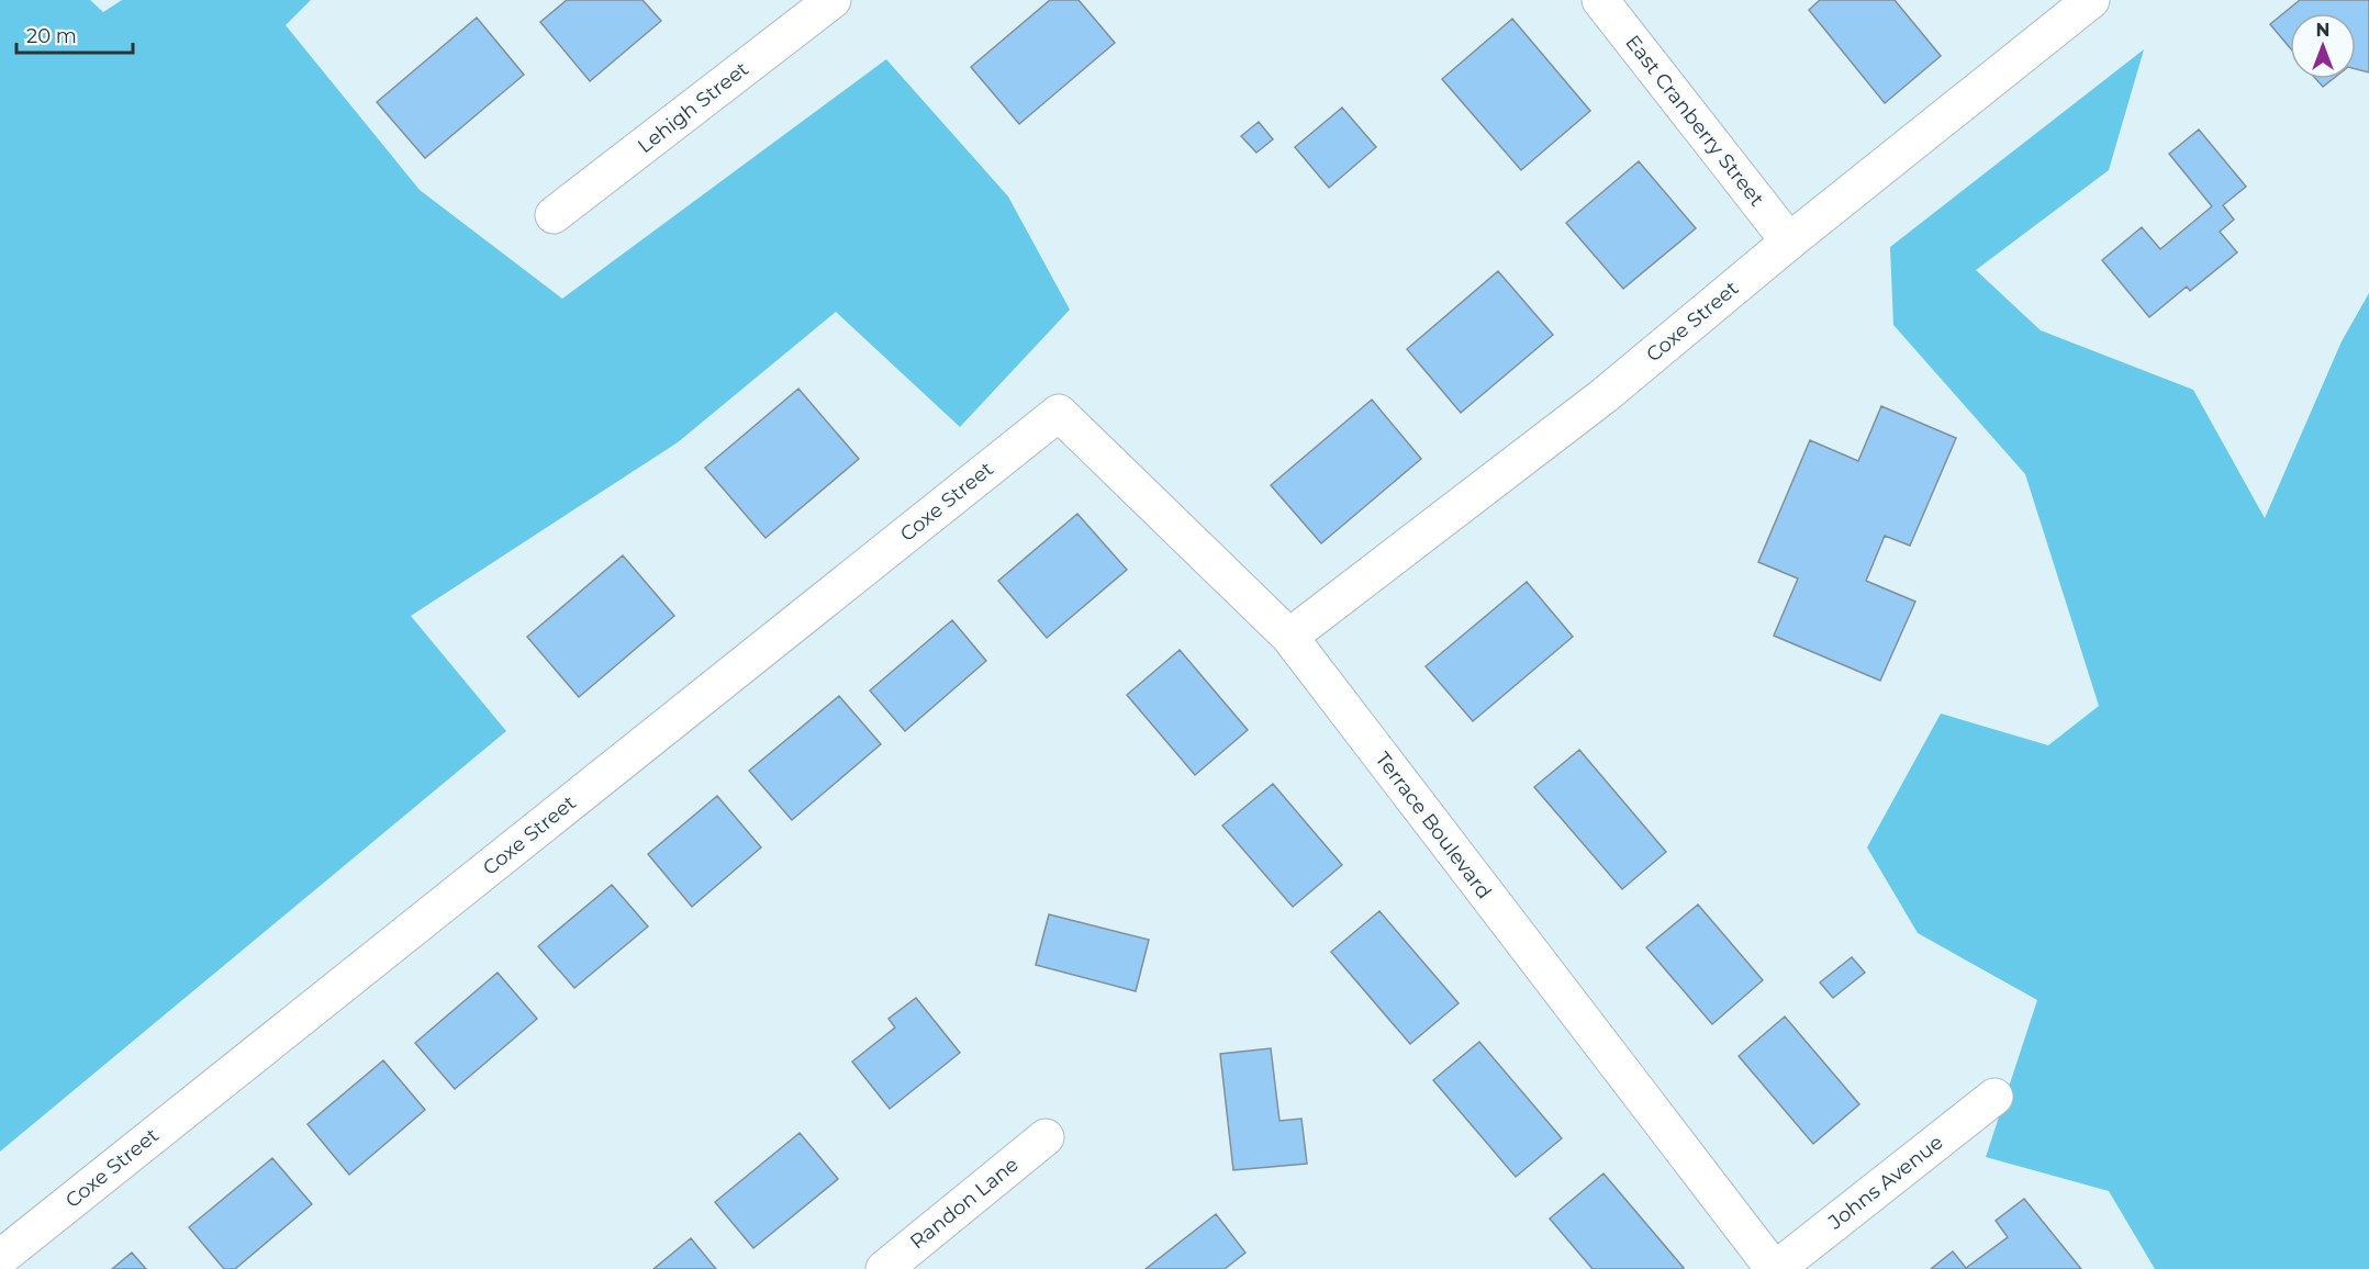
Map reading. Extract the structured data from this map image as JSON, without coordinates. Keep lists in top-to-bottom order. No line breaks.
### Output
{"streets":{"street":["Lehigh Street","East Cranberry Street","Coxe Street","Terrace Boulevard","Johns Avenue","Randon Lane"]},"crossings":[["East Cranberry Street","Coxe Street"],["Coxe Street","Terrace Boulevard"],["Terrace Boulevard","Johns Avenue"]],"scale_bar":"20 m","north":"top"}
